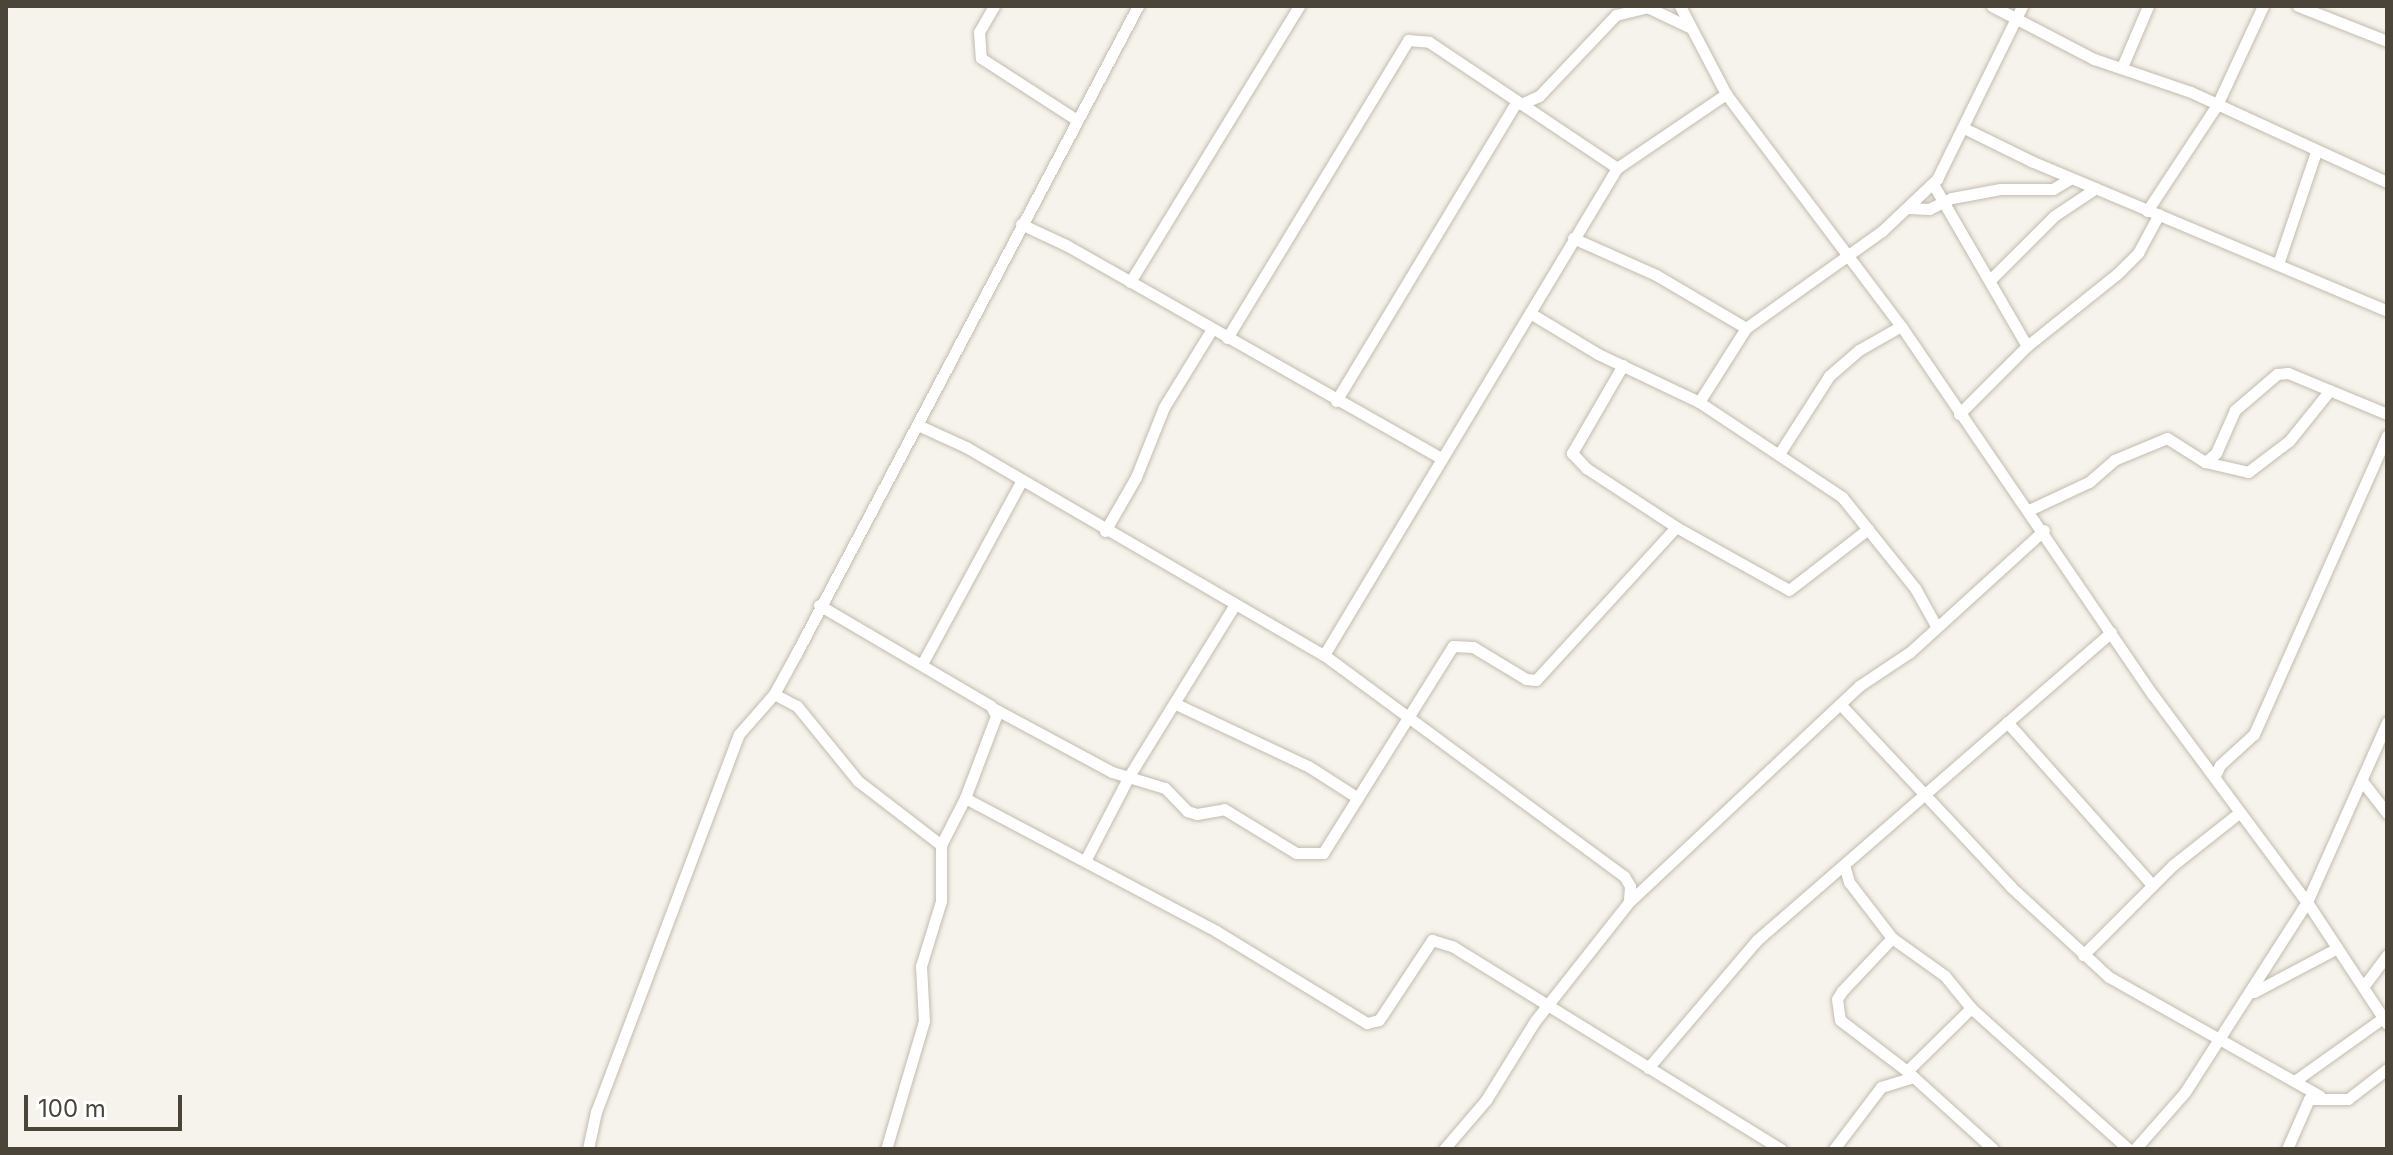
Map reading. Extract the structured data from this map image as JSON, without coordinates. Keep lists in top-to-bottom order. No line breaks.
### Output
{"scale_bar":"100 m"}
